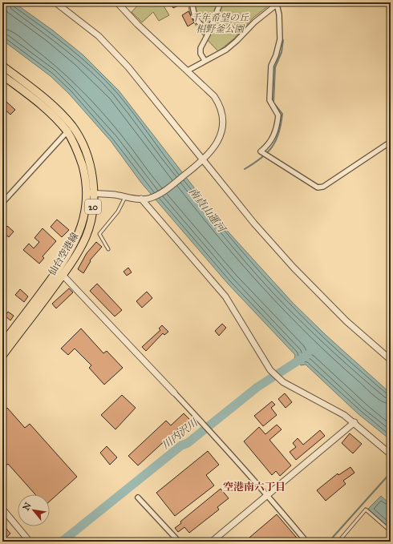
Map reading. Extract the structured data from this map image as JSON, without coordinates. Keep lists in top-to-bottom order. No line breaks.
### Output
{"streets":{"main road":["20","仙台空港線"]},"districts":["空港南六丁目"],"water":["南貞山運河","川内沢川"],"parks":["千年希望の丘 相野釜公園"],"north":"top left"}
